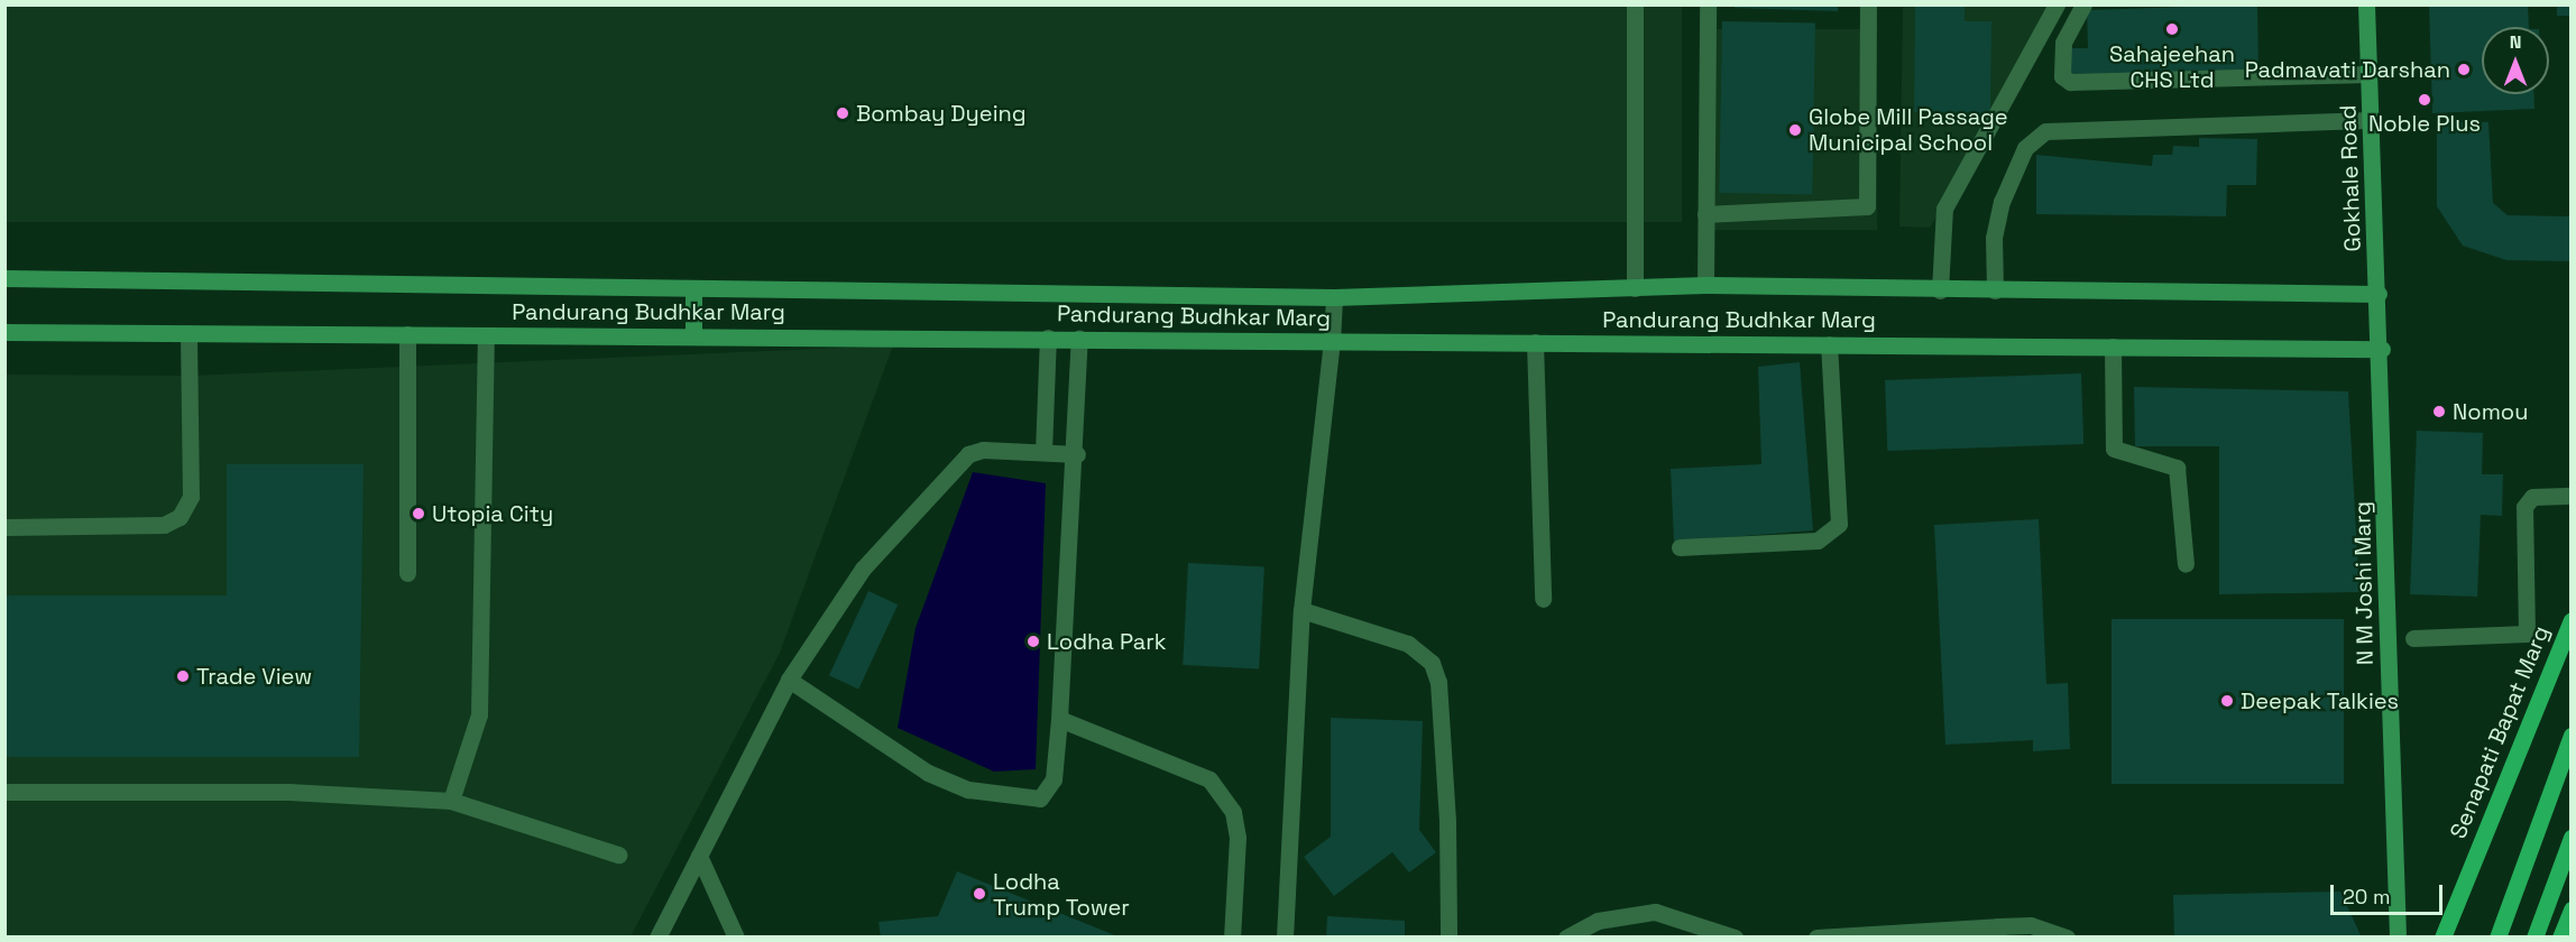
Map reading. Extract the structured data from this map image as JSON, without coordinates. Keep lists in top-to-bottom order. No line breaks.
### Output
{"streets":{"main road":["Gokhale Road","Pandurang Budhkar Marg","N M Joshi Marg","Senapati Bapat Marg"]},"crossings":[["Gokhale Road","Pandurang Budhkar Marg"],["Gokhale Road","N M Joshi Marg"],["Pandurang Budhkar Marg","N M Joshi Marg"]],"places":["Sahajeehan CHS Ltd","Padmavati Darshan","Noble Plus","Bombay Dyeing","Globe Mill Passage Municipal School","Nomou","Utopia City","Lodha Park","Trade View","Deepak Talkies","Lodha Trump Tower"],"scale_bar":"20 m","north":"top"}
